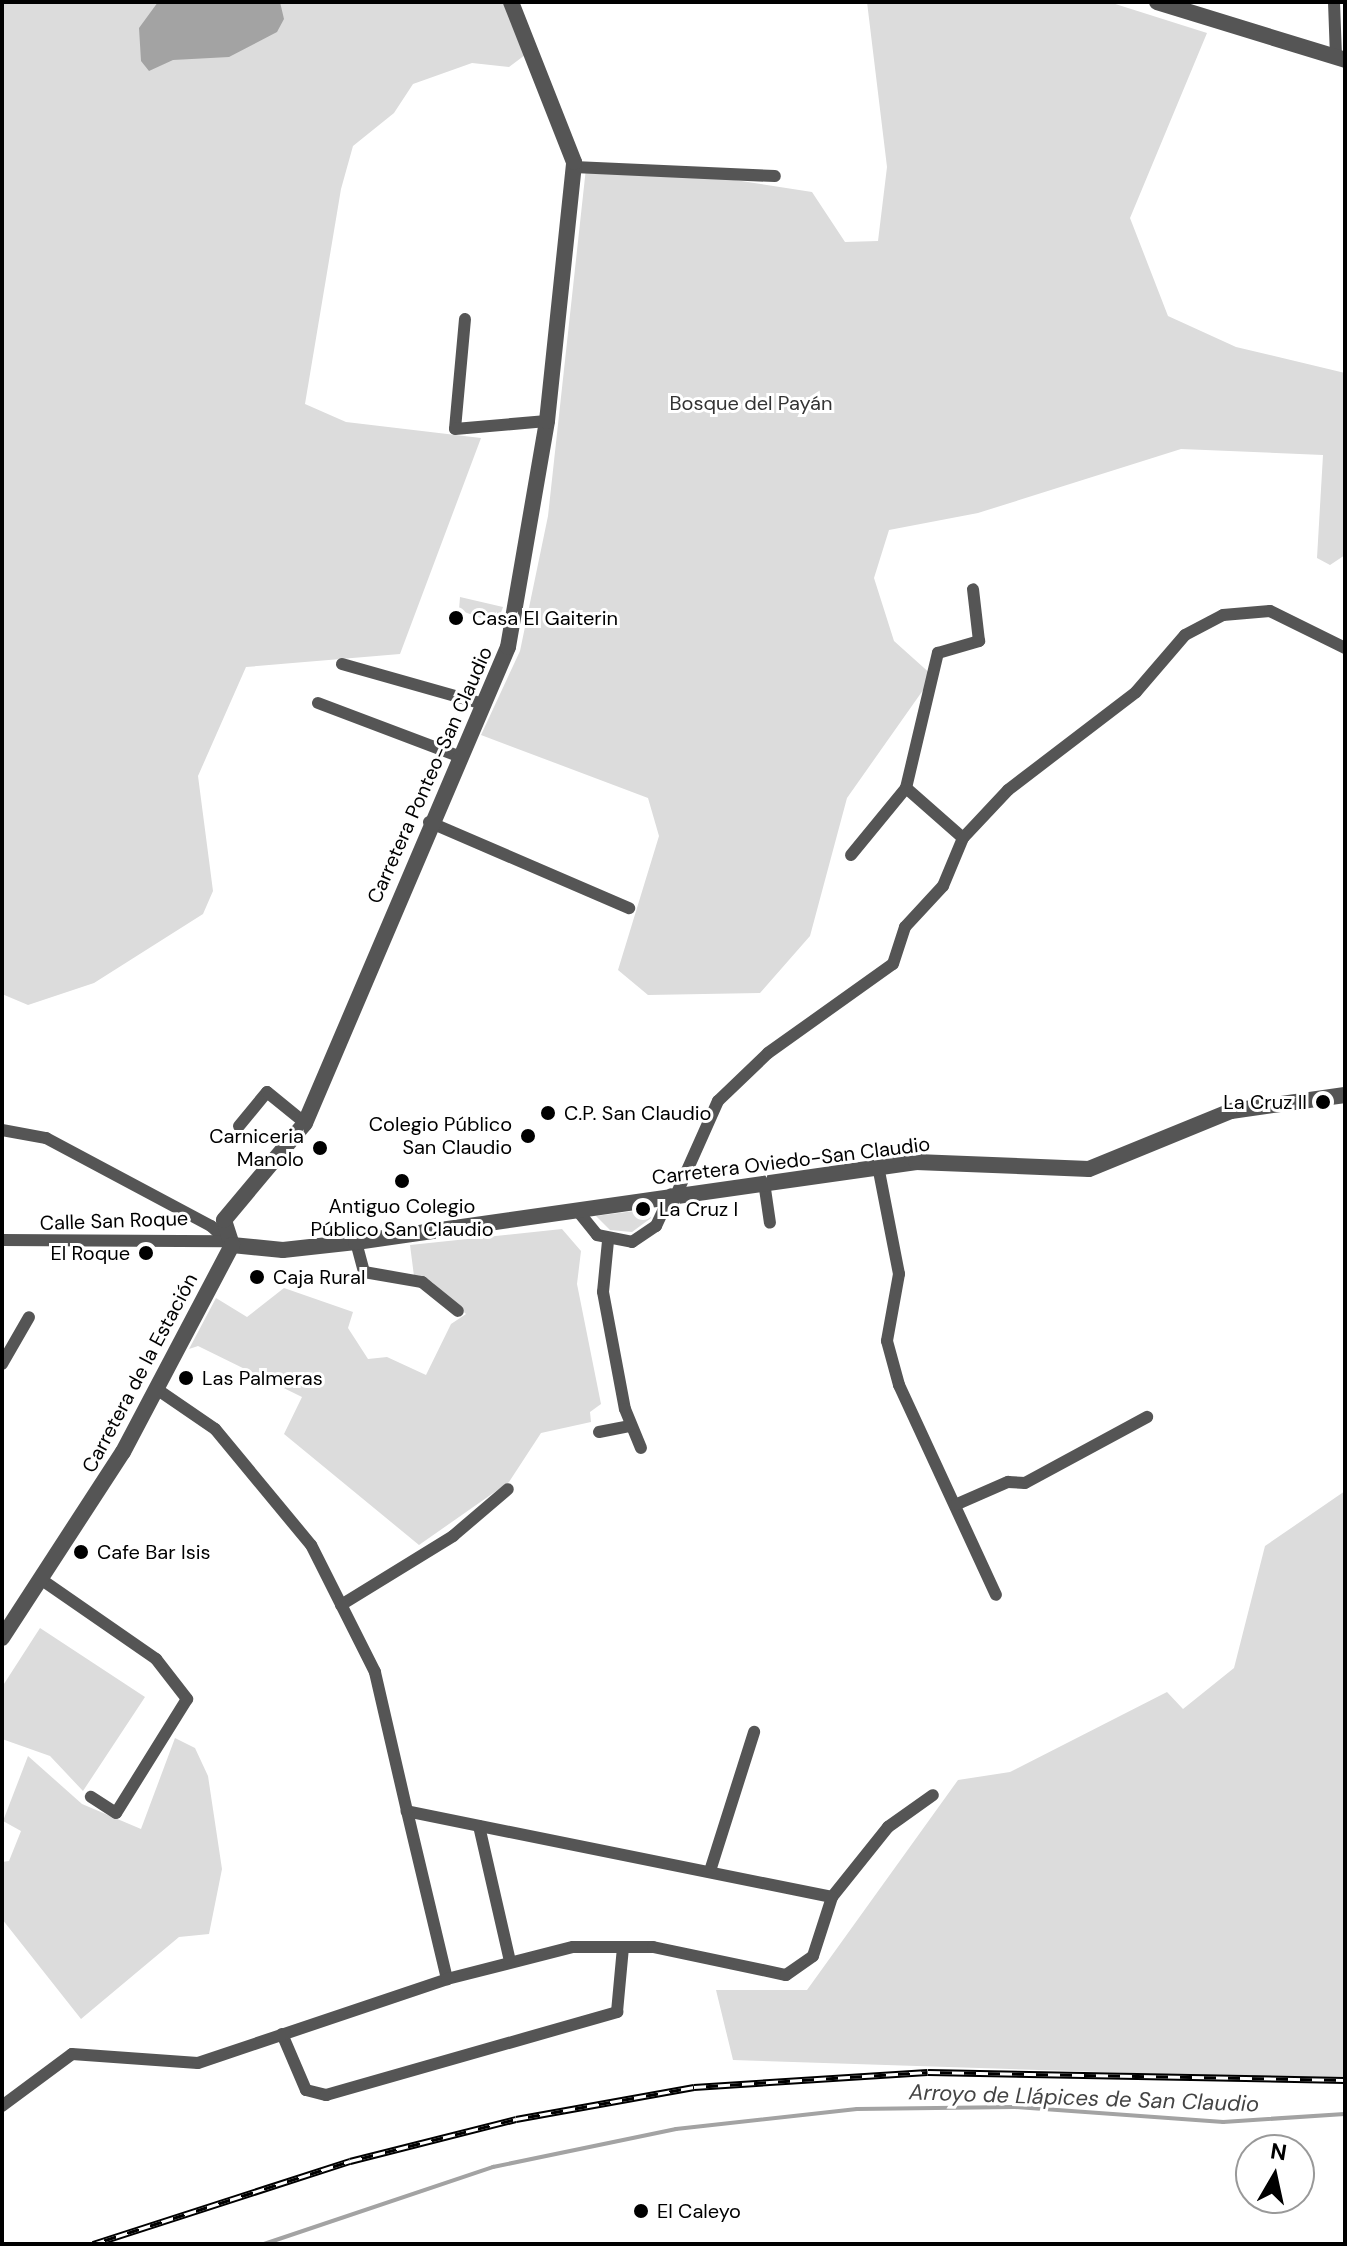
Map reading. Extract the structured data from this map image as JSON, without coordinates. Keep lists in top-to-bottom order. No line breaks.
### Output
{"streets":{"street":["Carretera Ponteo-San Claudio","Carretera Oviedo-San Claudio","Calle San Roque","Carretera de la Estación"]},"crossings":[["Carretera Ponteo-San Claudio","Carretera Oviedo-San Claudio"],["Carretera Ponteo-San Claudio","Calle San Roque"],["Carretera Ponteo-San Claudio","Carretera de la Estación"],["Carretera Oviedo-San Claudio","Calle San Roque"],["Carretera Oviedo-San Claudio","Carretera de la Estación"],["Calle San Roque","Carretera de la Estación"]],"water":["Arroyo de Llápices de San Claudio"],"parks":["Bosque del Payán"],"places":["Casa El Gaiterin","La Cruz II","C.P. San Claudio","Colegio Público San Claudio","Carniceria Manolo","Antiguo Colegio Público San Claudio","La Cruz I","El Roque","Caja Rural","Las Palmeras","Cafe Bar Isis","El Caleyo"],"north":"top"}
